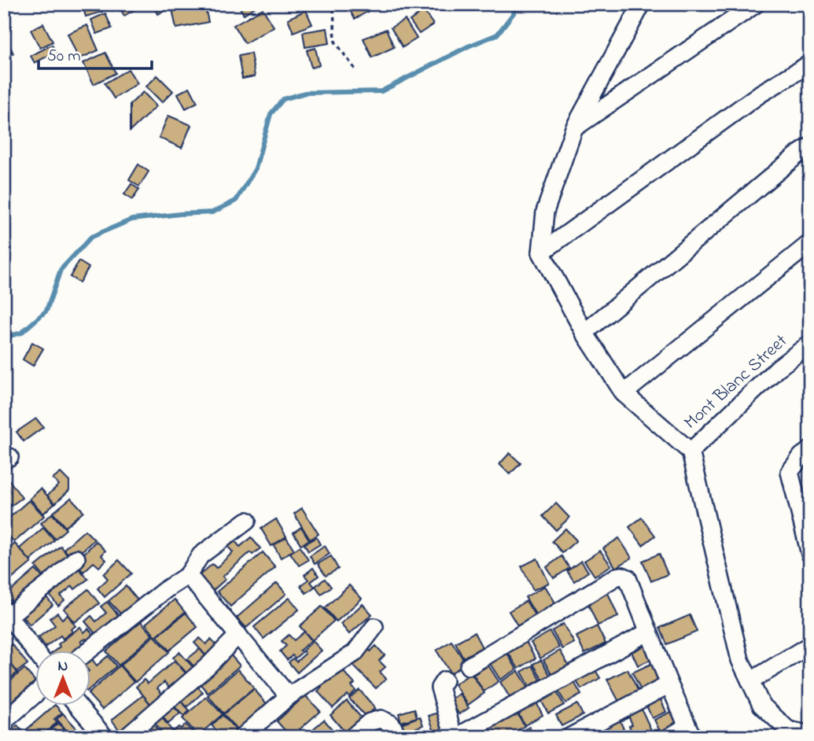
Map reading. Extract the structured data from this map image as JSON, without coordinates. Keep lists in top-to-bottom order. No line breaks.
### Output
{"streets":{"street":["Mont Blanc Street"]},"scale_bar":"50 m","north":"top"}
